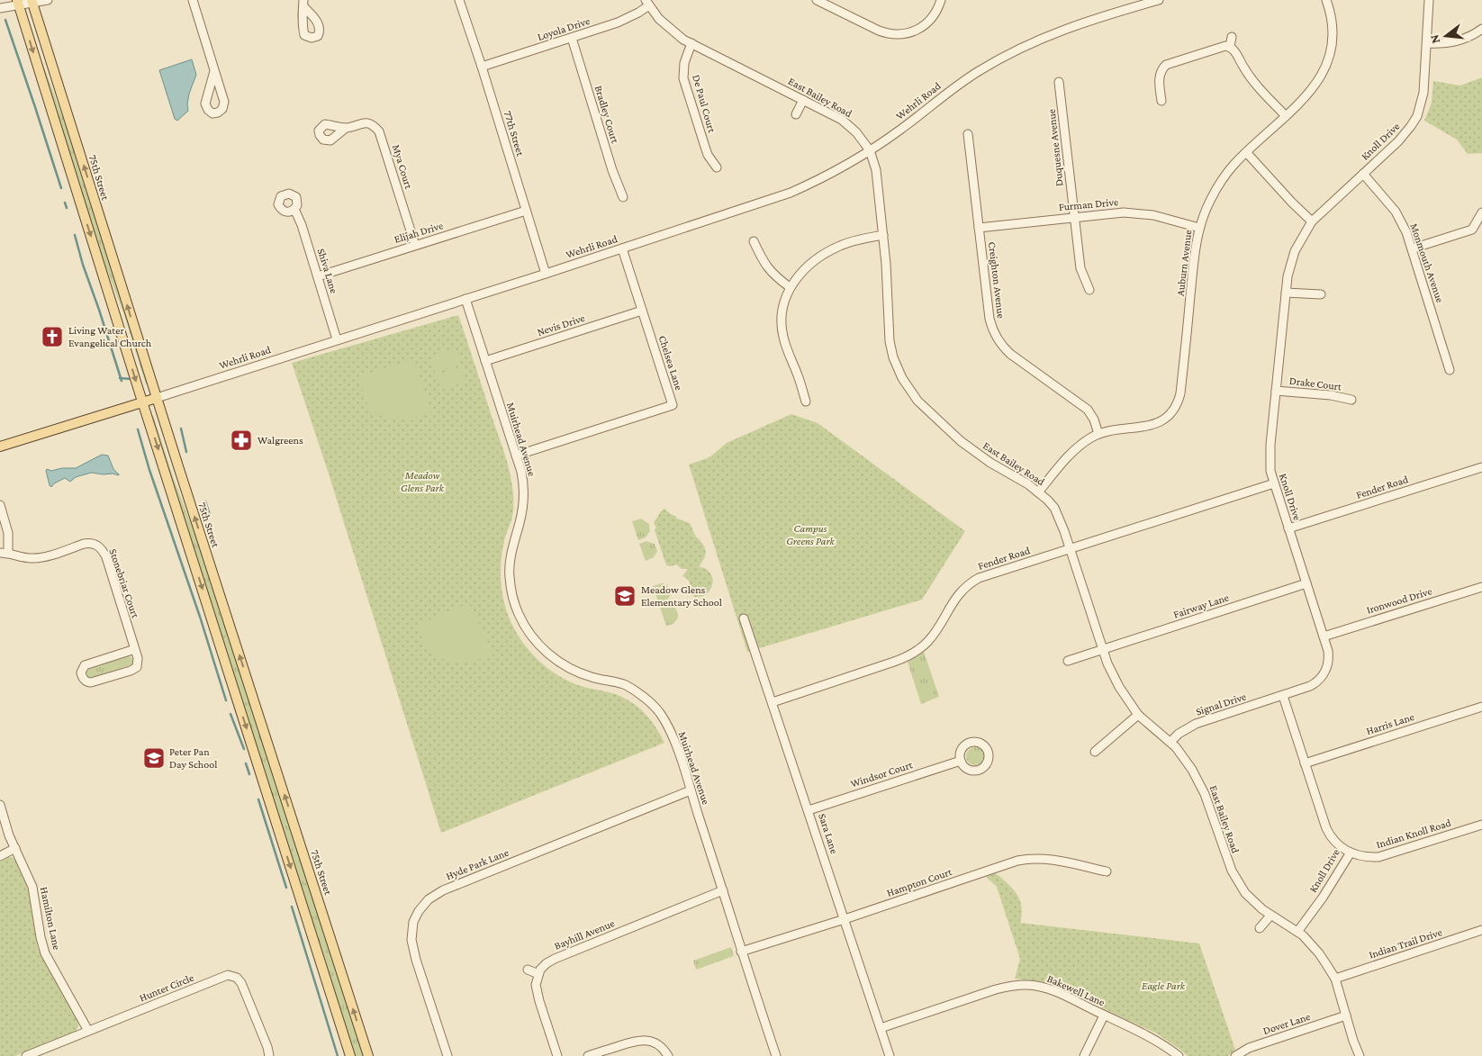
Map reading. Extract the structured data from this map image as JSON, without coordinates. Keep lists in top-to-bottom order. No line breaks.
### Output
{"streets":{"main road":["Wehrli Road","75th Street"],"street":["Loyola Drive","East Bailey Road","De Paul Court","Bradley Court","77th Street","Knoll Drive","Duquesne Avenue","Mya Court","Furman Drive","Elijah Drive","Auburn Avenue","Monmouth Avenue","Shiva Lane","Creighton Avenue","Nevis Drive","Chelsea Lane","Drake Court","Muirhead Avenue","Fender Road","Stonebriar Court","Ironwood Drive","Fairway Lane","Signal Drive","Harris Lane","Windsor Court","Sara Lane","Indian Knoll Road","Hyde Park Lane","Hampton Court","Hamilton Lane","Bayhill Avenue","Indian Trail Drive","Hunter Circle","Bakewell Lane","Dover Lane"]},"crossings":[["Loyola Drive","East Bailey Road"],["Loyola Drive","Bradley Court"],["Loyola Drive","77th Street"],["East Bailey Road","Wehrli Road"],["East Bailey Road","De Paul Court"],["East Bailey Road","Knoll Drive"],["East Bailey Road","Auburn Avenue"],["East Bailey Road","Fender Road"],["East Bailey Road","Fairway Lane"],["East Bailey Road","Signal Drive"],["East Bailey Road","Indian Trail Drive"],["East Bailey Road","Dover Lane"],["Wehrli Road","77th Street"],["Wehrli Road","75th Street"],["Wehrli Road","Shiva Lane"],["Wehrli Road","Chelsea Lane"],["Wehrli Road","Muirhead Avenue"],["77th Street","Elijah Drive"],["Knoll Drive","Monmouth Avenue"],["Knoll Drive","Drake Court"],["Knoll Drive","Fender Road"],["Knoll Drive","Ironwood Drive"],["Knoll Drive","Fairway Lane"],["Knoll Drive","Signal Drive"],["Knoll Drive","Harris Lane"],["Knoll Drive","Indian Knoll Road"],["Duquesne Avenue","Furman Drive"],["Mya Court","Elijah Drive"],["Furman Drive","Auburn Avenue"],["Furman Drive","Creighton Avenue"],["Elijah Drive","Shiva Lane"],["Auburn Avenue","Creighton Avenue"],["Nevis Drive","Chelsea Lane"],["Nevis Drive","Muirhead Avenue"],["Chelsea Lane","Muirhead Avenue"],["Muirhead Avenue","Hyde Park Lane"],["Muirhead Avenue","Hampton Court"],["Muirhead Avenue","Bayhill Avenue"],["Fender Road","Sara Lane"],["Windsor Court","Sara Lane"],["Sara Lane","Hampton Court"],["Sara Lane","Bakewell Lane"],["Hamilton Lane","Hunter Circle"]],"parks":["Meadow Glens Park","Campus Greens Park","Eagle Park"],"places":{"church":["Living Water Evangelical Church"],"pharmacy":["Walgreens"],"school or university":["Meadow Glens Elementary School","Peter Pan Day School"]},"north":"left"}
